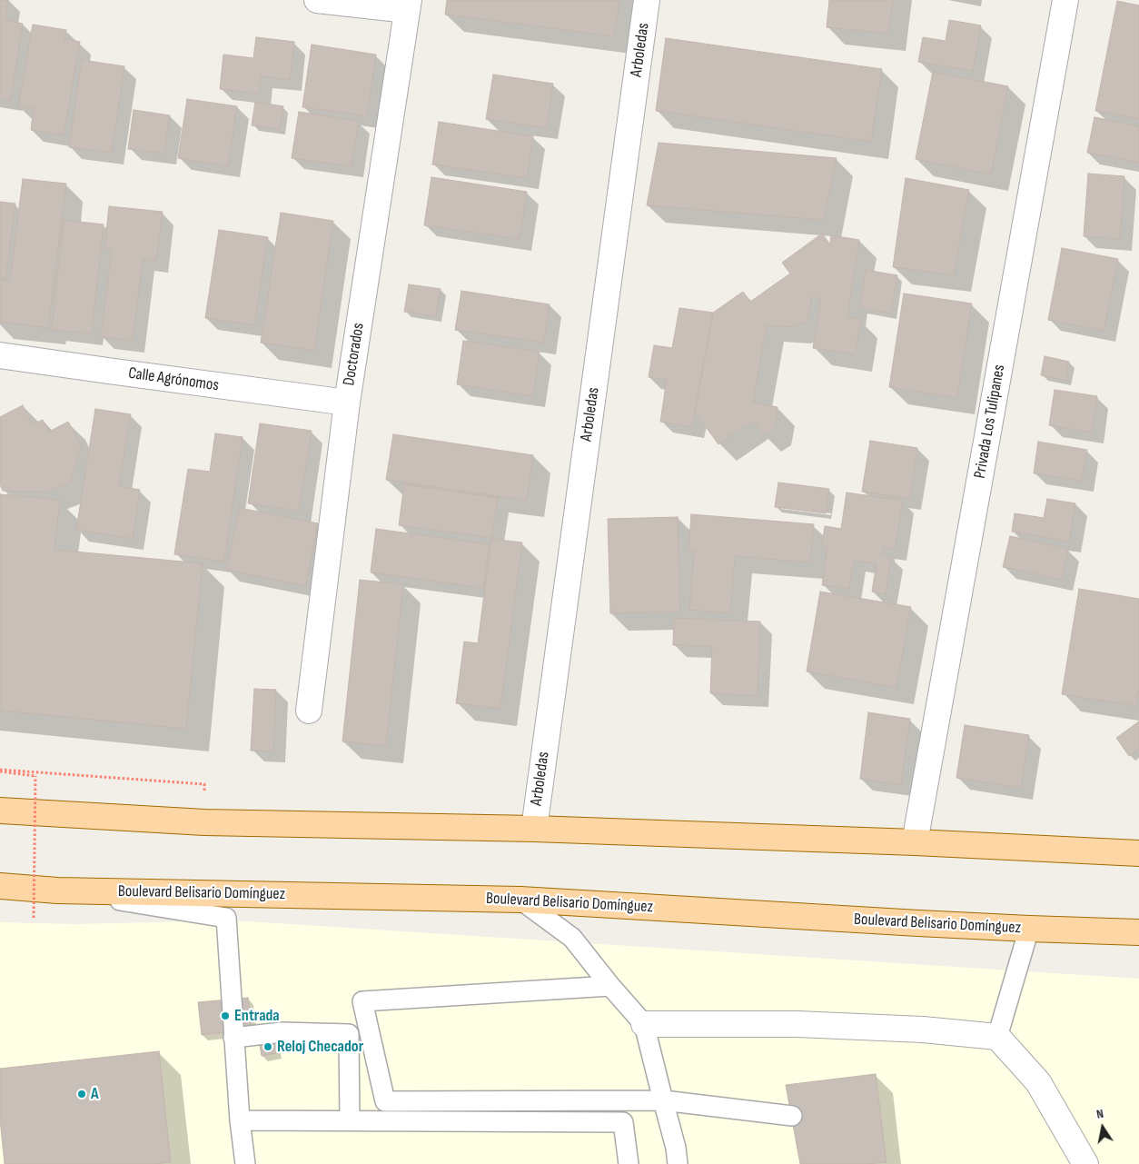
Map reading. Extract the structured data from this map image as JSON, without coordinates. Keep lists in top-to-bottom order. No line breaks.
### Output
{"streets":{"main road":["Boulevard Belisario Domínguez"],"street":["Arboledas","Doctorados","Calle Agrónomos","Privada Los Tulipanes"]},"crossings":[["Doctorados","Calle Agrónomos"]],"places":["Entrada","Reloj Checador","A"],"north":"top"}
